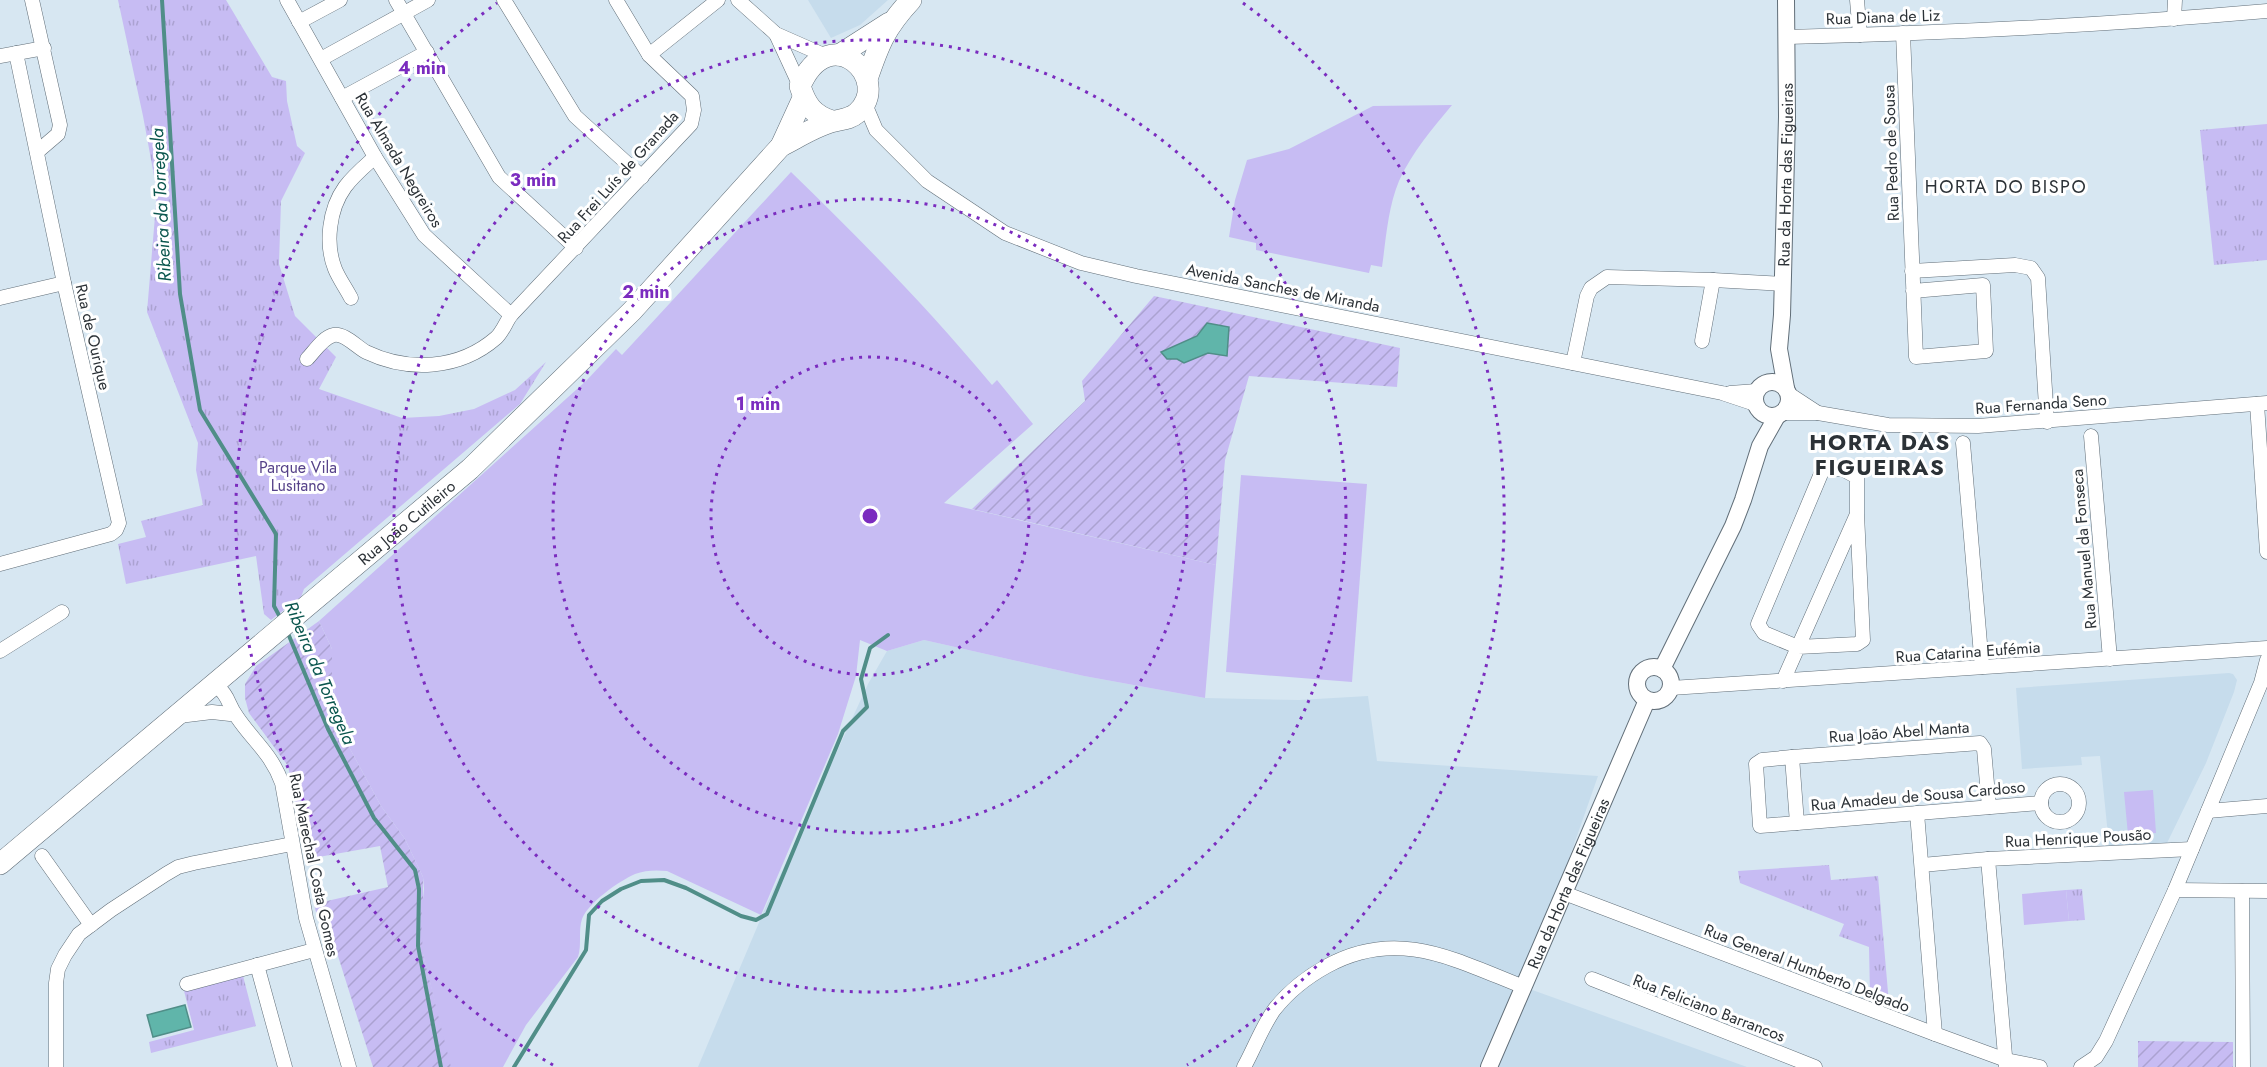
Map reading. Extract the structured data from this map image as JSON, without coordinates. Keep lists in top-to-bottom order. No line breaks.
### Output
{"streets":{"main road":["Rua João Cutileiro"],"street":["Rua Diana de Liz","Rua Pedro de Sousa","Rua Almada Negreiros","Rua da Horta das Figueiras","Rua Frei Luís de Granada","Avenida Sanches de Miranda","Rua de Ourique","Rua Fernanda Seno","Rua Manuel da Fonseca","Rua Catarina Eufémia","Rua João Abel Manta","Rua Amadeu de Sousa Cardoso","Rua Henrique Pousão","Rua Marechal Costa Gomes","Rua General Humberto Delgado","Rua Feliciano Barrancos"]},"crossings":[["Rua Diana de Liz","Rua Pedro de Sousa"],["Rua Diana de Liz","Rua da Horta das Figueiras"],["Rua Almada Negreiros","Rua Frei Luís de Granada"],["Rua da Horta das Figueiras","Avenida Sanches de Miranda"],["Rua da Horta das Figueiras","Rua Fernanda Seno"],["Rua da Horta das Figueiras","Rua Catarina Eufémia"],["Rua da Horta das Figueiras","Rua General Humberto Delgado"],["Avenida Sanches de Miranda","Rua João Cutileiro"],["Rua João Cutileiro","Rua Marechal Costa Gomes"],["Rua Manuel da Fonseca","Rua Catarina Eufémia"],["Rua João Abel Manta","Rua Amadeu de Sousa Cardoso"],["Rua Henrique Pousão","Rua General Humberto Delgado"]],"districts":["HORTA DO BISPO","HORTA DAS FIGUEIRAS"],"water":["Ribeira da Torregela"],"parks":["Parque Vila Lusitano"],"rings":["4 min","3 min","2 min","1 min"]}
